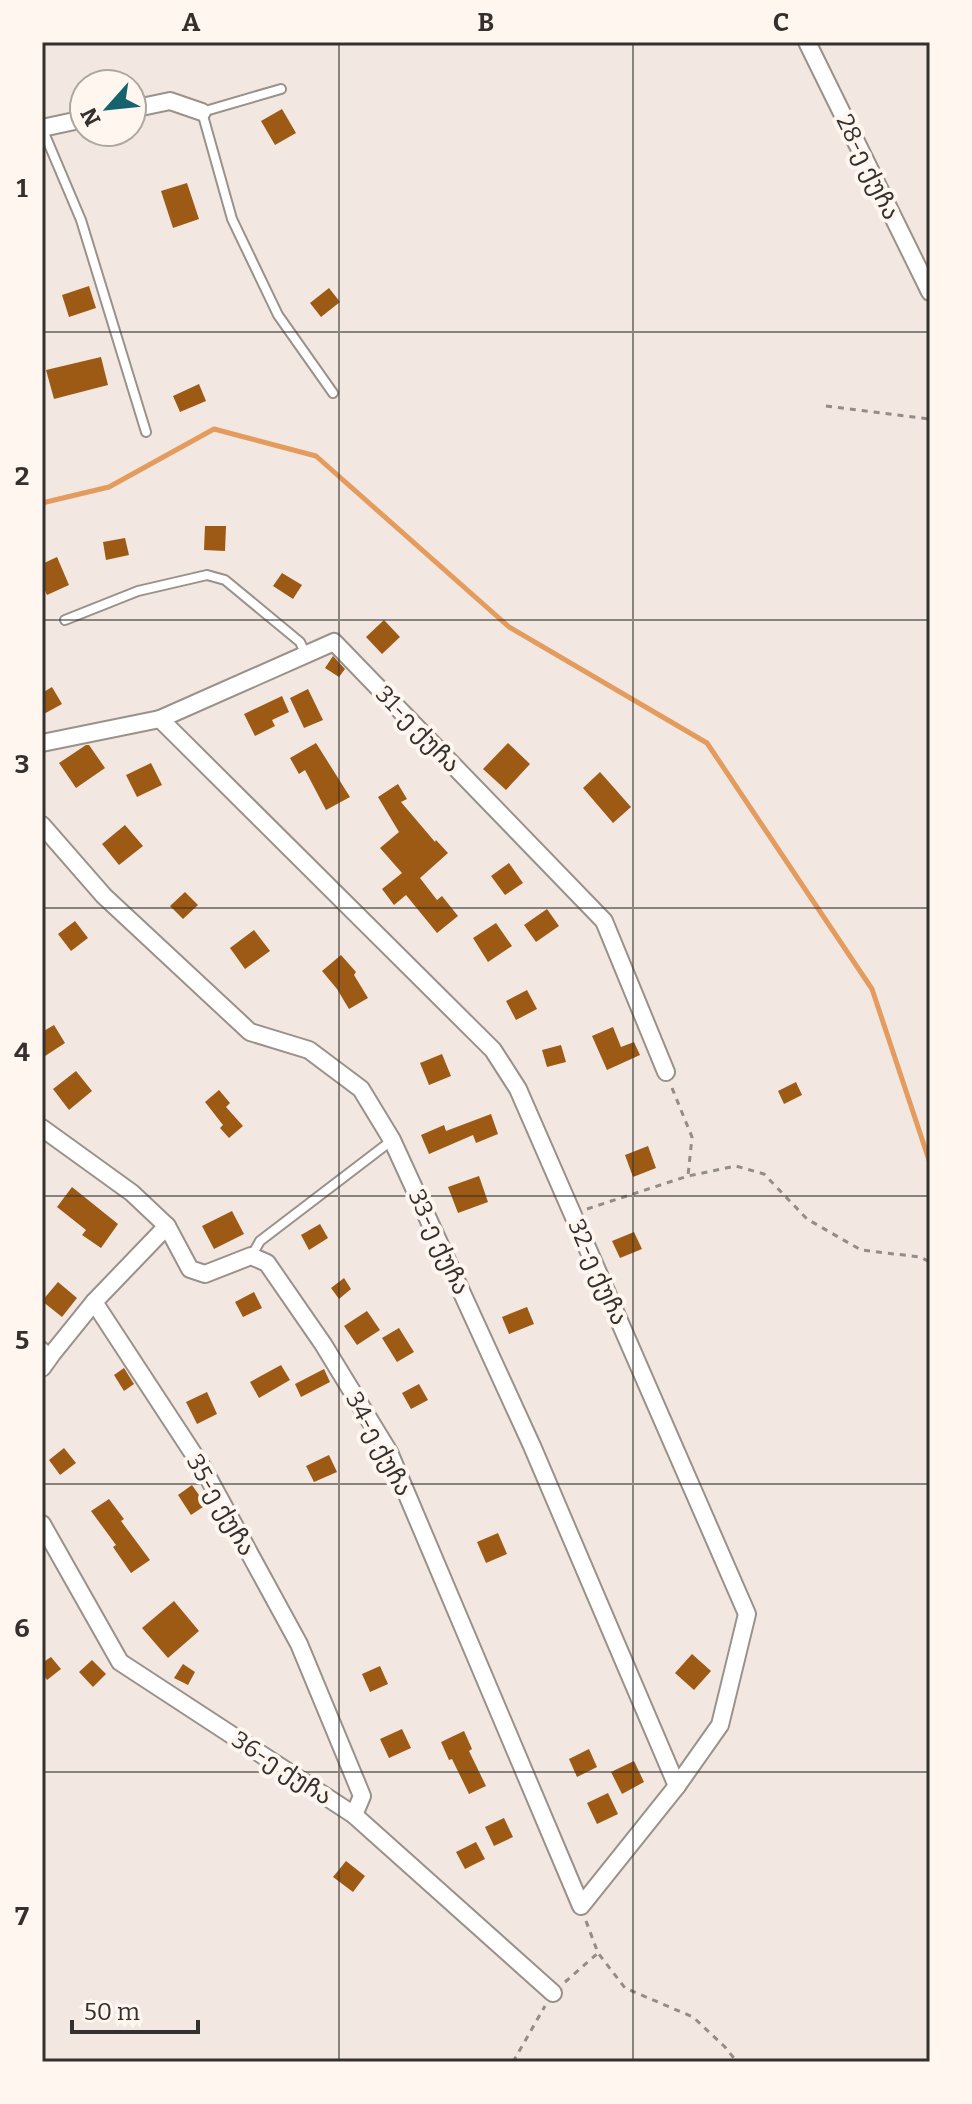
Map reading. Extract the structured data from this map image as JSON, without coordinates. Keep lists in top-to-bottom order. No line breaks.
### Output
{"streets":{"street":["28-ე ქუჩა","31-ე ქუჩა","33-ე ქუჩა","32-ე ქუჩა","34-ე ქუჩა","35-ე ქუჩა","36-ე ქუჩა"]},"crossings":[["31-ე ქუჩა","32-ე ქუჩა"],["33-ე ქუჩა","32-ე ქუჩა"],["32-ე ქუჩა","34-ე ქუჩა"],["35-ე ქუჩა","36-ე ქუჩა"]],"scale_bar":"50 m","north":"bottom left","grid":{"columns":["A","B","C"],"rows":["1","2","3","4","5","6","7"]}}
